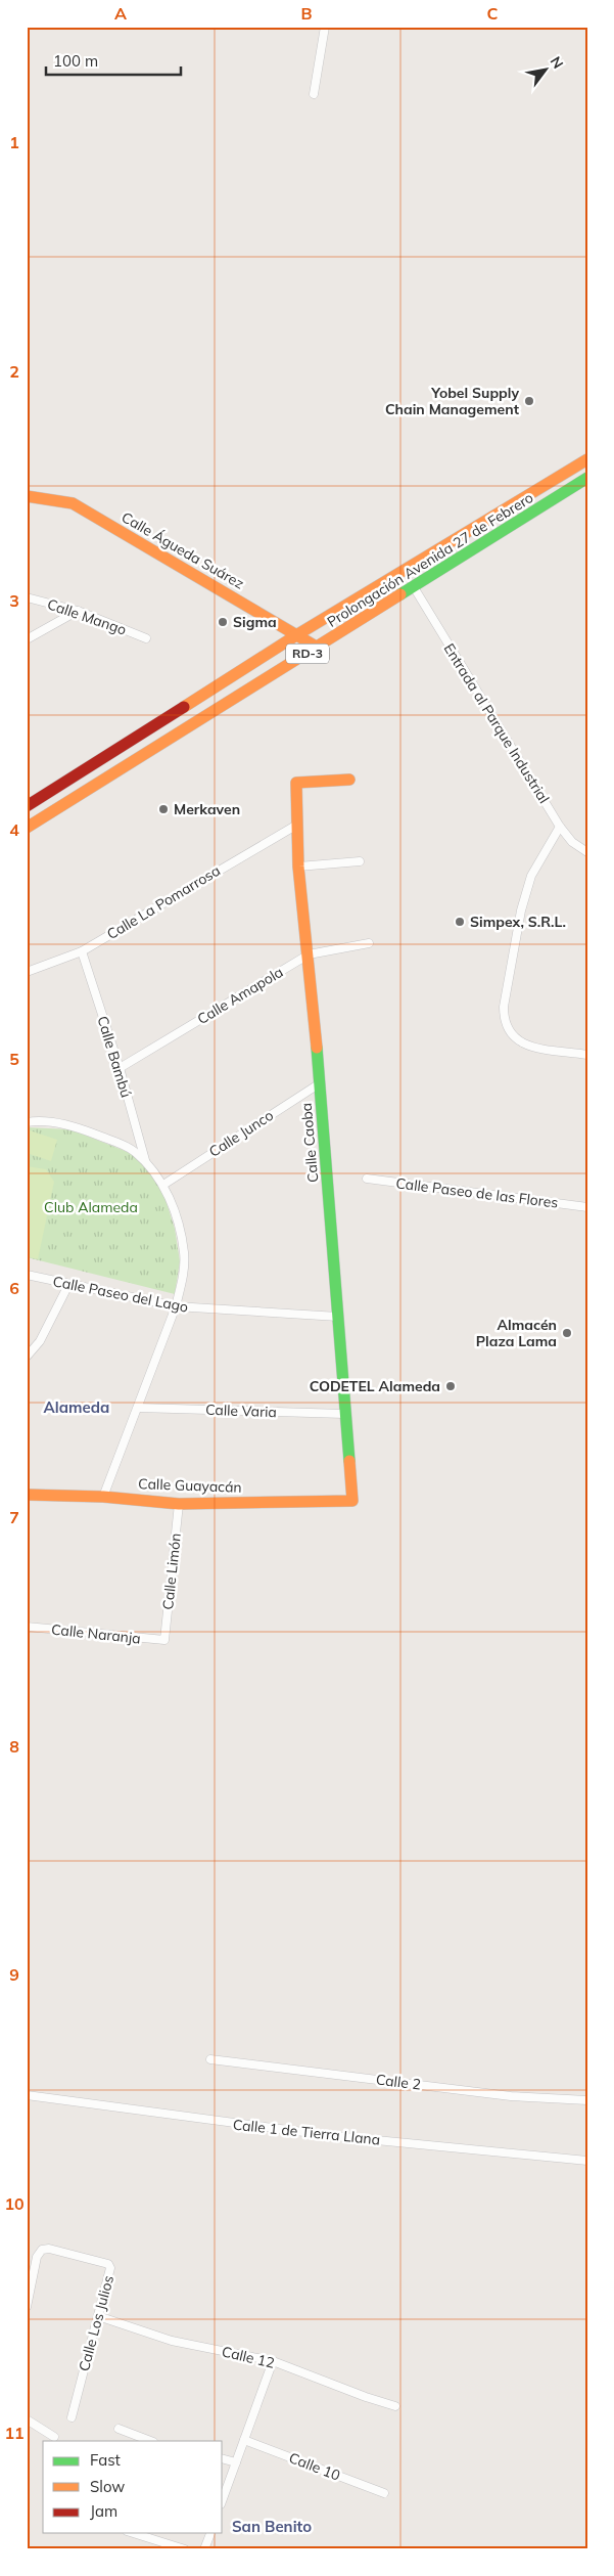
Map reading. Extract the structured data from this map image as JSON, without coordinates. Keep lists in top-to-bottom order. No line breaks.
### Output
{"streets":{"street":["Calle Águeda Suárez","Prolongación Avenida 27 de Febrero","Calle Mango","RD-3","Entrada al Parque Industrial","Calle La Pomarrosa","Calle Amapola","Calle Bambú","Calle Junco","Calle Caoba","Calle Paseo de las Flores","Calle Paseo del Lago","Calle Varia","Calle Guayacán","Calle Limón","Calle Naranja","Calle 2","Calle 1 de Tierra Llana","Calle Los Julios","Calle 12","Calle 10"]},"crossings":[["Calle Águeda Suárez","Prolongación Avenida 27 de Febrero"],["Prolongación Avenida 27 de Febrero","Entrada al Parque Industrial"],["Calle La Pomarrosa","Calle Bambú"],["Calle La Pomarrosa","Calle Caoba"],["Calle Amapola","Calle Bambú"],["Calle Amapola","Calle Caoba"],["Calle Junco","Calle Caoba"],["Calle Caoba","Calle Paseo del Lago"],["Calle Caoba","Calle Varia"],["Calle Caoba","Calle Guayacán"],["Calle Guayacán","Calle Limón"],["Calle Limón","Calle Naranja"],["Calle Los Julios","Calle 12"]],"districts":["Alameda","San Benito"],"parks":["Club Alameda"],"places":["Yobel Supply Chain Management","Sigma","Merkaven","Simpex, S.R.L.","Almacén Plaza Lama","CODETEL Alameda"],"legend":["Fast","Slow","Jam"],"scale_bar":"100 m","north":"top right","grid":{"columns":["A","B","C"],"rows":["1","2","3","4","5","6","7","8","9","10","11"]}}
